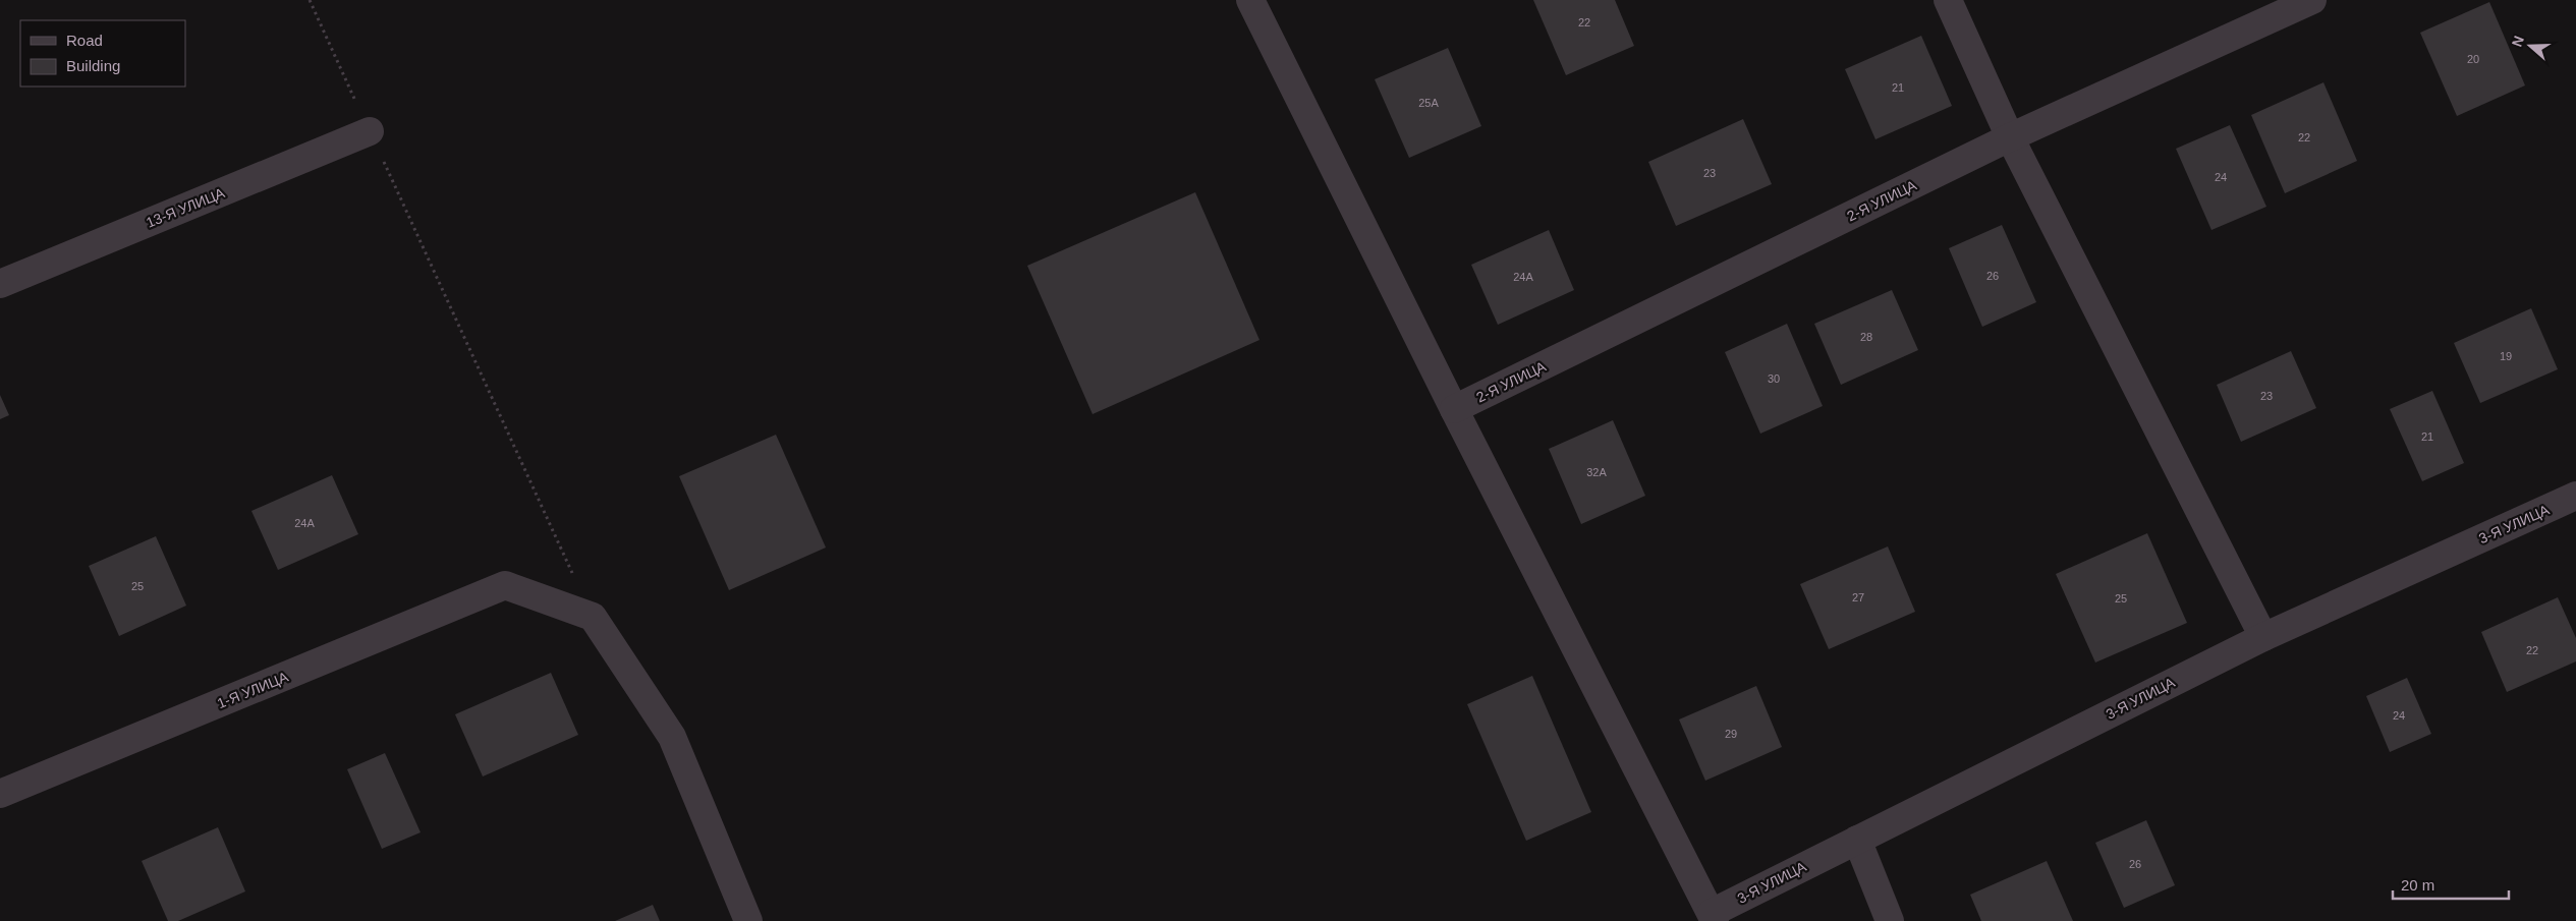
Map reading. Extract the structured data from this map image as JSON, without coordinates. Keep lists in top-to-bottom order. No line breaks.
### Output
{"streets":{"street":["2-Я УЛИЦА","13-Я УЛИЦА","3-Я УЛИЦА","1-Я УЛИЦА"]},"house_numbers":["22","20","21","25А","22","23","24","26","24А","28","19","30","23","21","32А","24А","25","27","25","22","24","29","26"],"legend":["Road","Building"],"scale_bar":"20 m","north":"left"}
